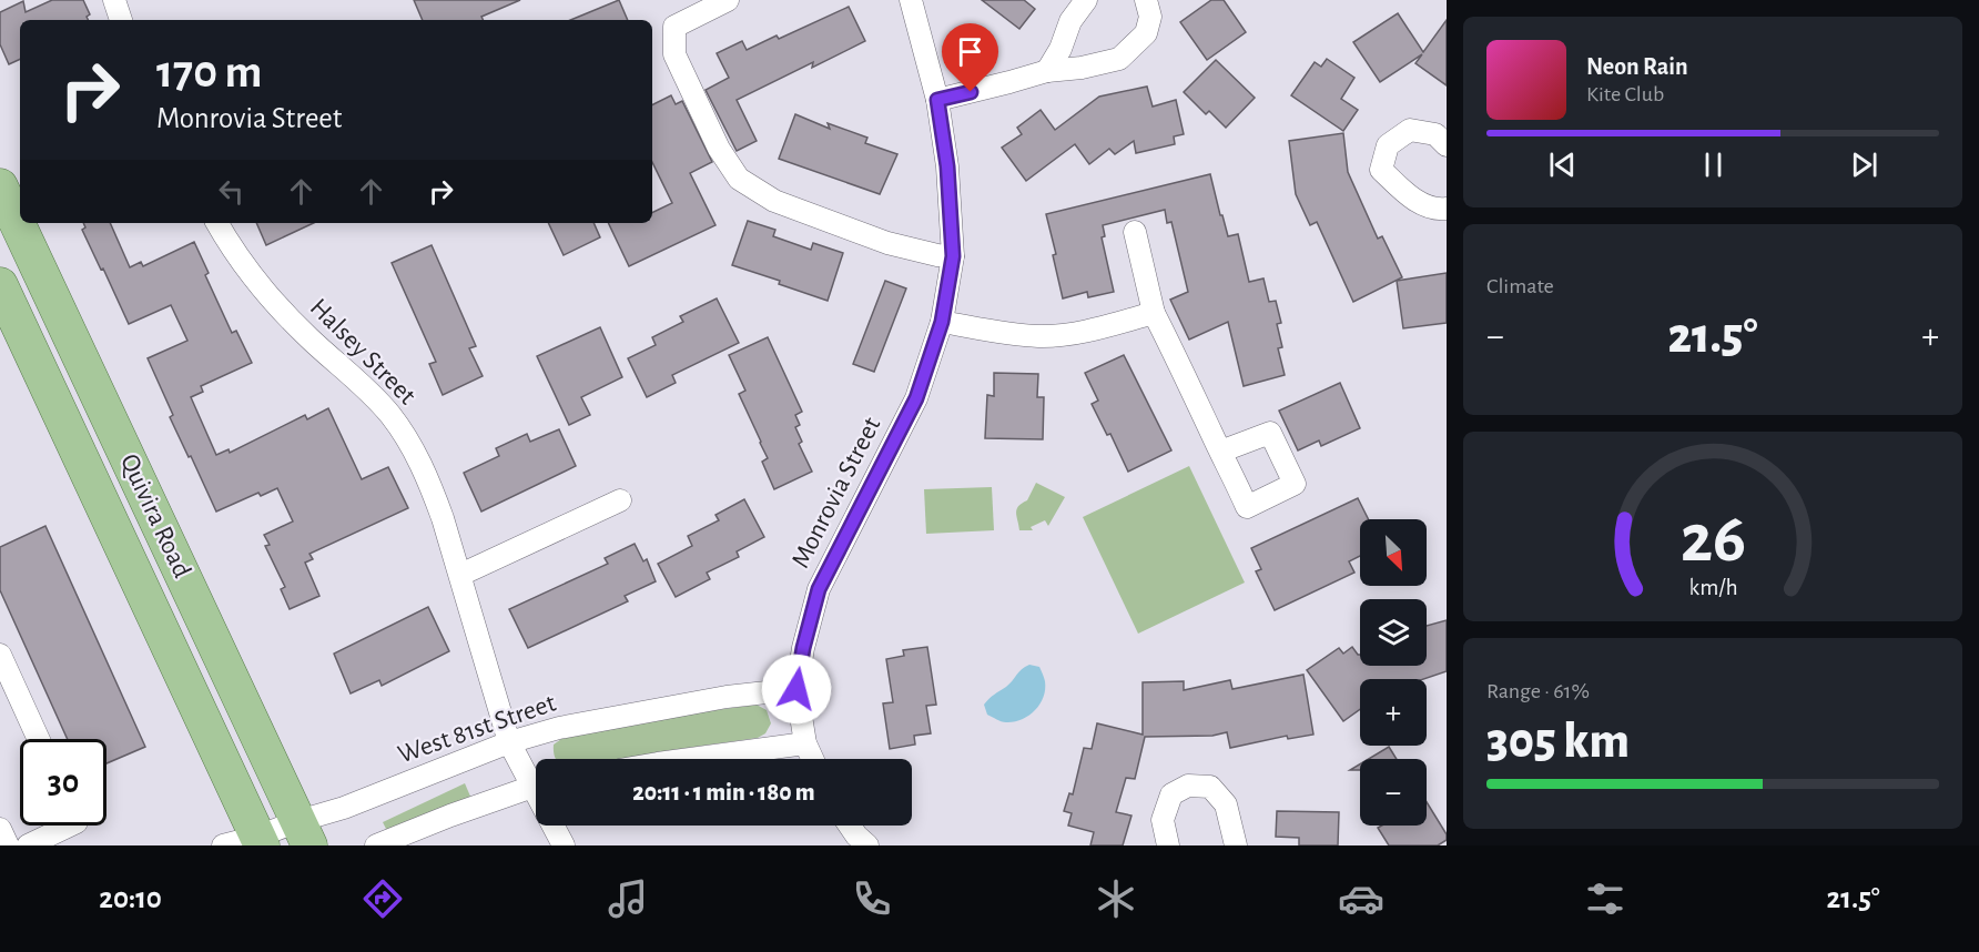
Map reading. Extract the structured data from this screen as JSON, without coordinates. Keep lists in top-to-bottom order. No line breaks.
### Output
{"streets":{"main road":["Quivira Road"],"street":["Halsey Street","Monrovia Street","West 81st Street"]},"crossings":[["Halsey Street","West 81st Street"],["Monrovia Street","West 81st Street"],["Quivira Road","West 81st Street"]],"north":"bottom right","page":{"turn":["170 m","Monrovia Street"],"song":["Neon Rain","Kite Club"],"tile":["Climate",["Range · 61%","305 km"]],"heat":["−","21.5°","+"],"map_buttons":["+","−"],"limit":"30","trip":"20:11 · 1 min · 180 m","tabs":["20:10","21.5°"],"gauge":["26","km/h"]}}
